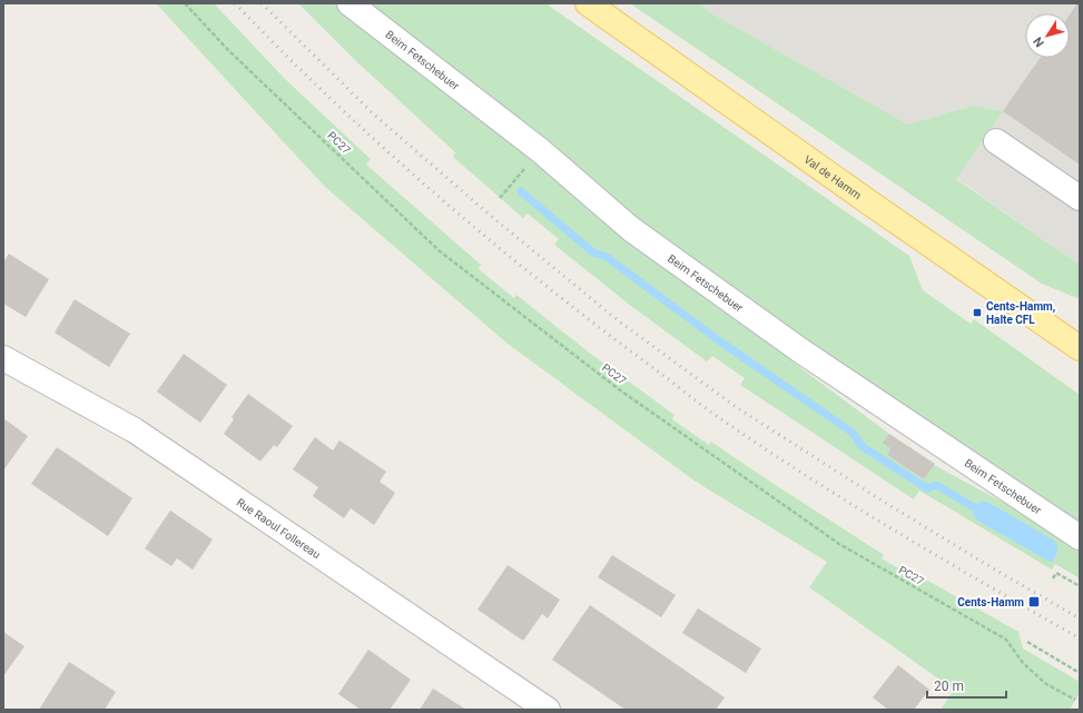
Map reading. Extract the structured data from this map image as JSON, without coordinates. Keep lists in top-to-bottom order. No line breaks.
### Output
{"streets":{"main road":["Val de Hamm"],"street":["Beim Fetschebuer","Rue Raoul Follereau"],"path":["PC27"]},"places":{"transit":["Cents-Hamm, Halte CFL","Cents-Hamm"]},"scale_bar":"20 m","north":"bottom left"}
